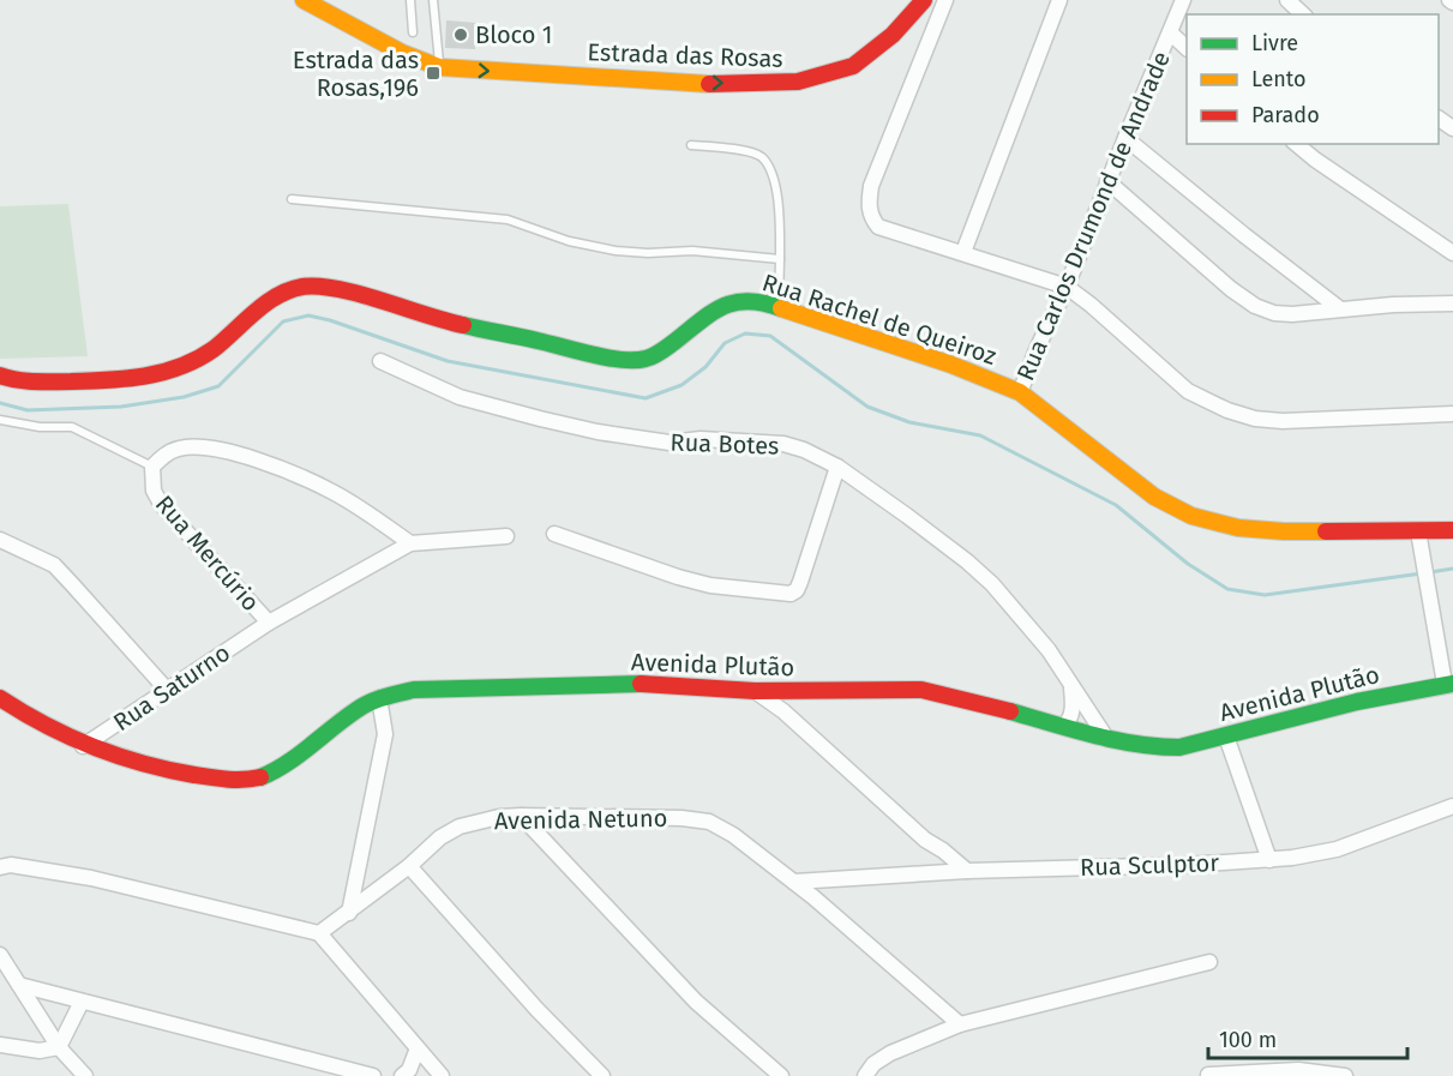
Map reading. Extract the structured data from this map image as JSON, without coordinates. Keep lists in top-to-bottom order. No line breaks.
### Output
{"streets":{"street":["Estrada das Rosas","Rua Carlos Drumond de Andrade","Rua Rachel de Queiroz","Rua Botes","Rua Mercúrio","Avenida Plutão","Rua Saturno","Avenida Netuno","Rua Sculptor"]},"crossings":[["Rua Carlos Drumond de Andrade","Rua Rachel de Queiroz"],["Rua Botes","Avenida Plutão"],["Rua Mercúrio","Rua Saturno"],["Avenida Plutão","Rua Saturno"],["Avenida Netuno","Rua Sculptor"]],"one_way":["Estrada das Rosas"],"places":{"other":["Bloco 1"],"transit":["Estrada das Rosas,196"]},"legend":["Livre","Lento","Parado"],"scale_bar":"100 m"}
